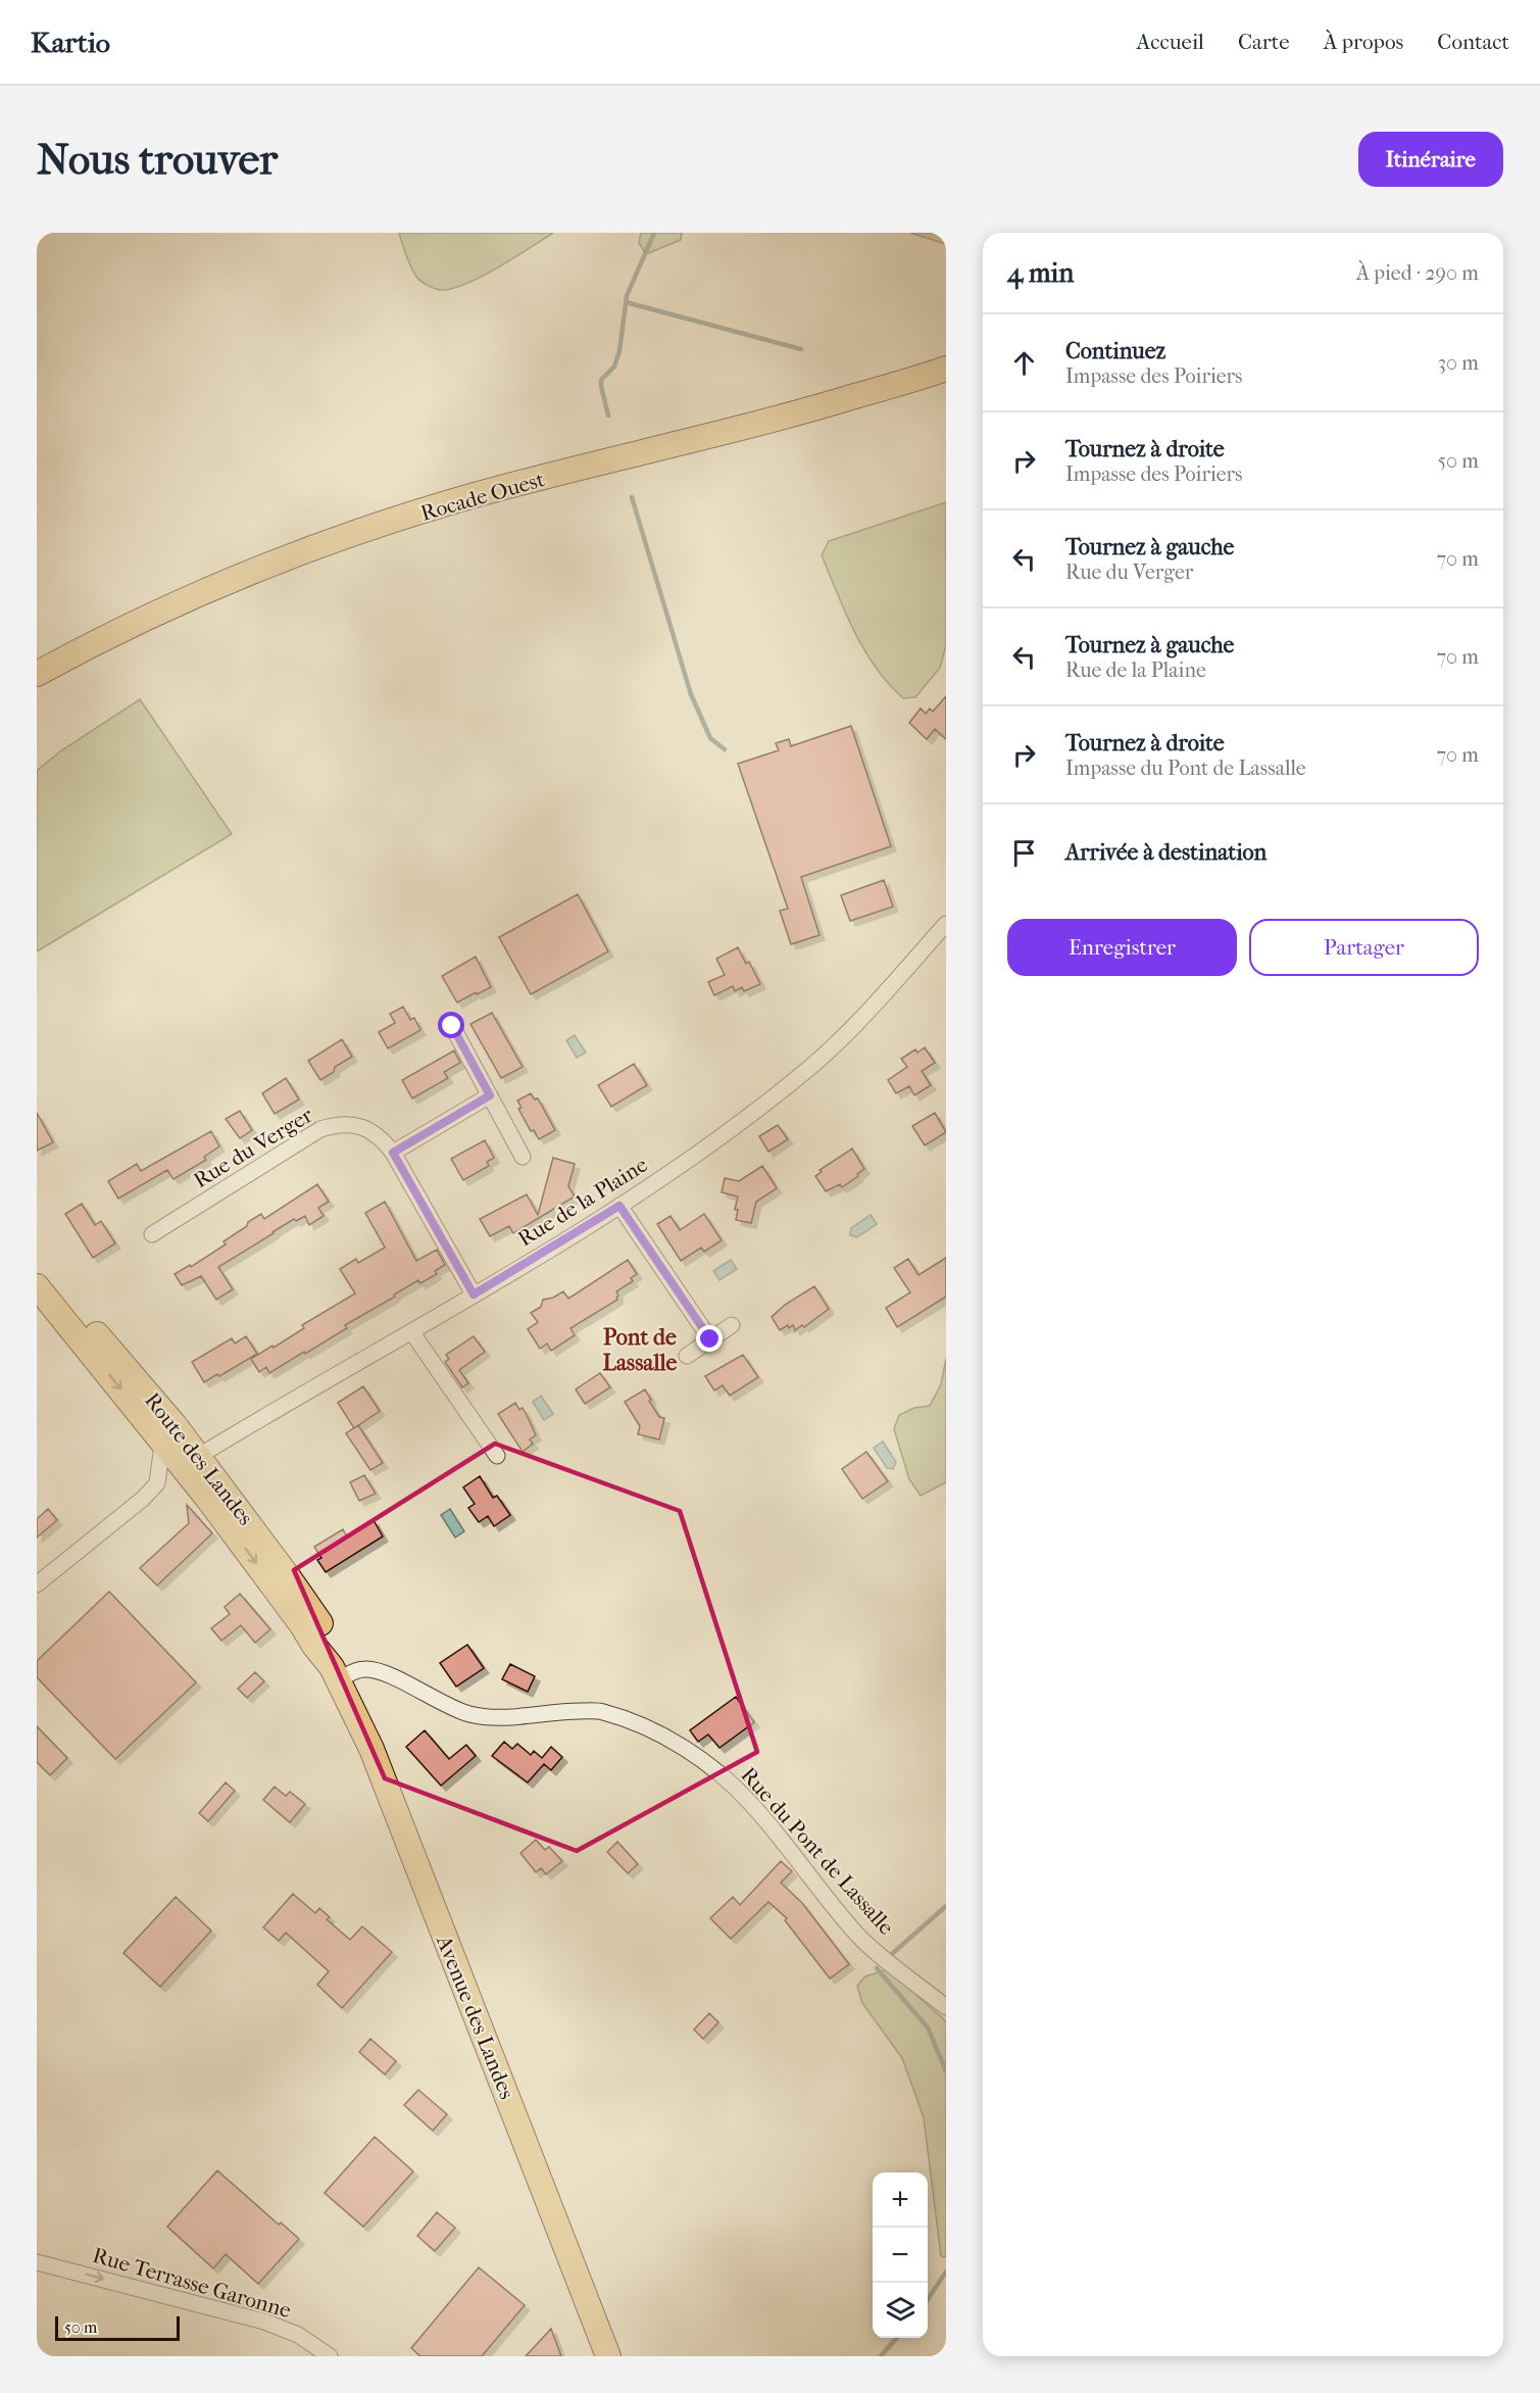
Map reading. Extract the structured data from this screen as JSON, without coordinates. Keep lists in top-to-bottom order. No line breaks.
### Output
{"streets":{"main road":["Rocade Ouest","Route des Landes","Avenue des Landes"],"street":["Rue du Verger","Rue de la Plaine","Rue du Pont de Lassalle","Rue Terrasse Garonne"]},"crossings":[["Rue du Verger","Rue de la Plaine"],["Rue de la Plaine","Route des Landes"],["Route des Landes","Rue du Pont de Lassalle"],["Route des Landes","Avenue des Landes"],["Rue du Pont de Lassalle","Avenue des Landes"]],"one_way":["Rue Terrasse Garonne"],"districts":["Pont de Lassalle"],"scale_bar":"50 m","page":{"header":"Kartio","nav":["Accueil","Carte","À propos","Contact"],"buttons":["Itinéraire",["Enregistrer","Partager"]],"title":"Nous trouver","heading":["4 min","À pied · 290 m"],"list":[["Continuez","Impasse des Poiriers","30 m"],["Tournez à droite","Impasse des Poiriers","50 m"],["Tournez à gauche","Rue du Verger","70 m"],["Tournez à gauche","Rue de la Plaine","70 m"],["Tournez à droite","Impasse du Pont de Lassalle","70 m"],"Arrivée à destination"],"map_buttons":["+","−"],"scale":"50 m"}}
